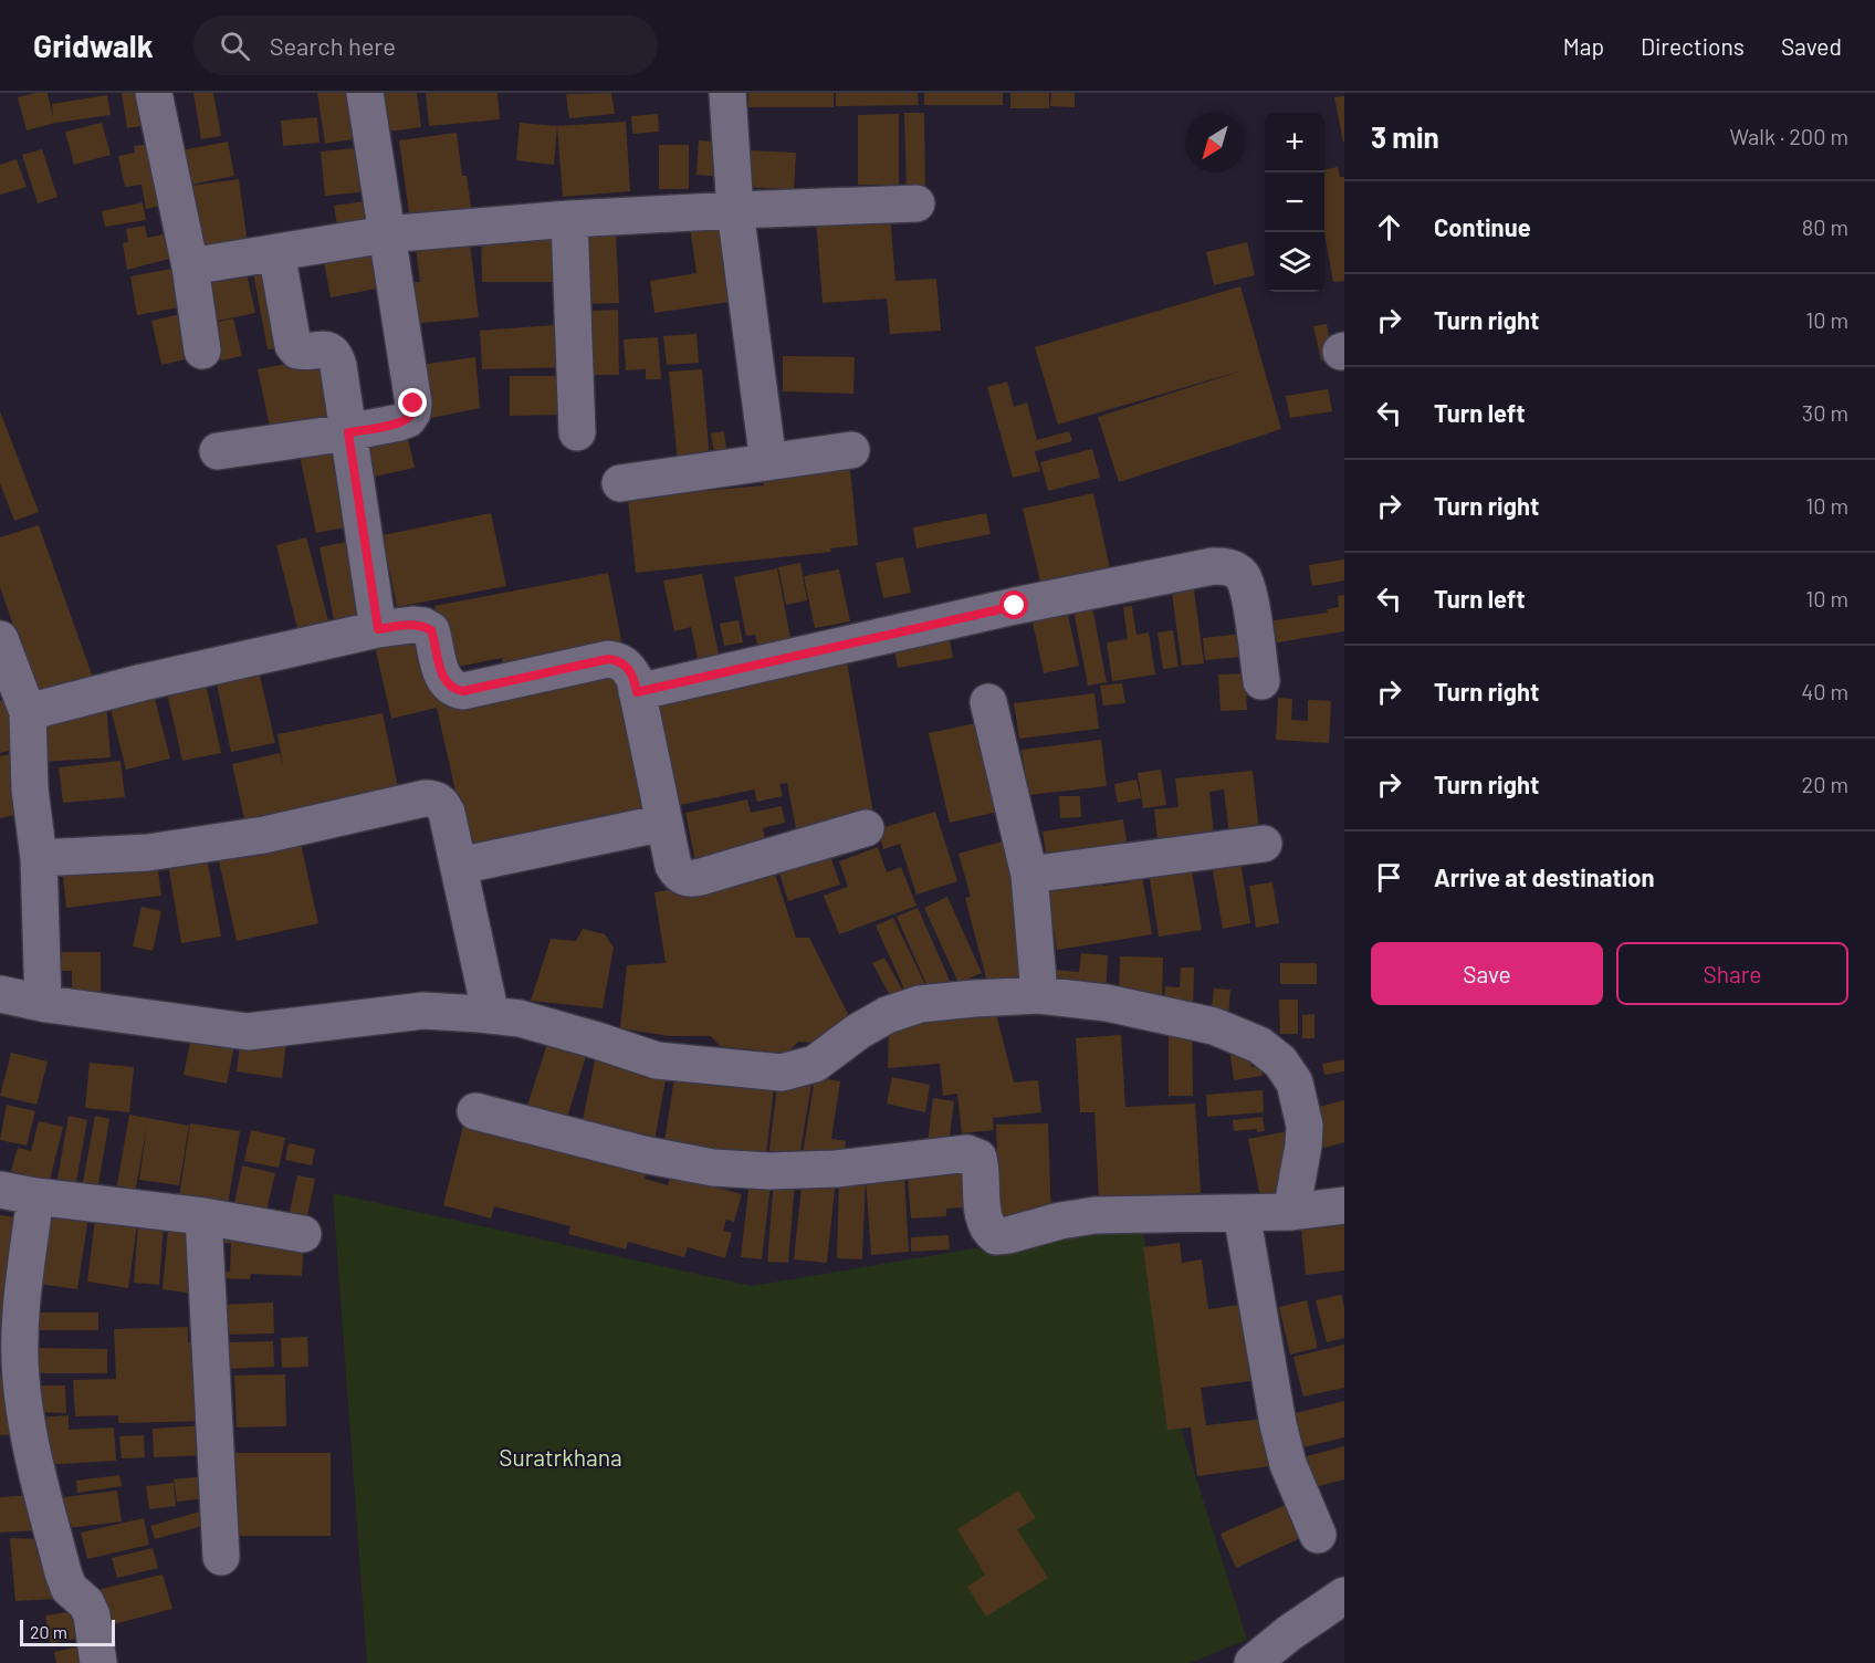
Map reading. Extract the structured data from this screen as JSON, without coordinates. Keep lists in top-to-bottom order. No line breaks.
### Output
{"parks":["Suratrkhana"],"scale_bar":"20 m","north":"bottom left","page":{"header":"Gridwalk","search":"Search here","nav":["Map","Directions","Saved"],"heading":["3 min","Walk · 200 m"],"map_buttons":["+","−"],"list":[["Continue","80 m"],["Turn right","10 m"],["Turn left","30 m"],["Turn right","10 m"],["Turn left","10 m"],["Turn right","40 m"],["Turn right","20 m"],"Arrive at destination"],"buttons":["Save","Share"],"scale":"20 m"}}
